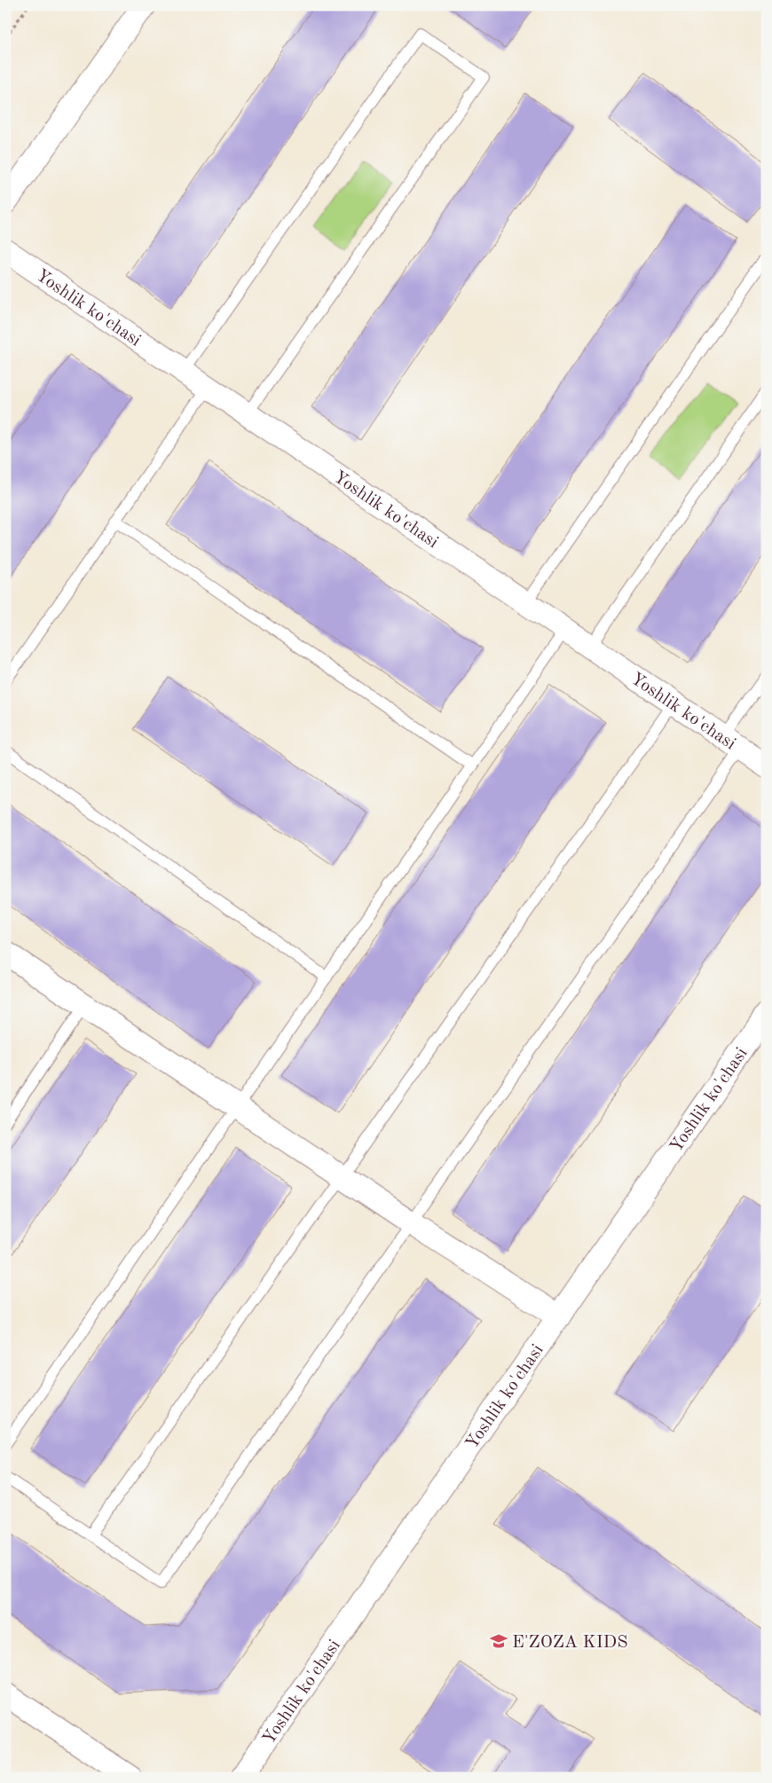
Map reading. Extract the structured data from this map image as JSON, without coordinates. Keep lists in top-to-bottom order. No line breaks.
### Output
{"streets":{"street":["Yoshlik ko'chasi"]},"places":{"school or university":["E'ZOZA KIDS"]}}
